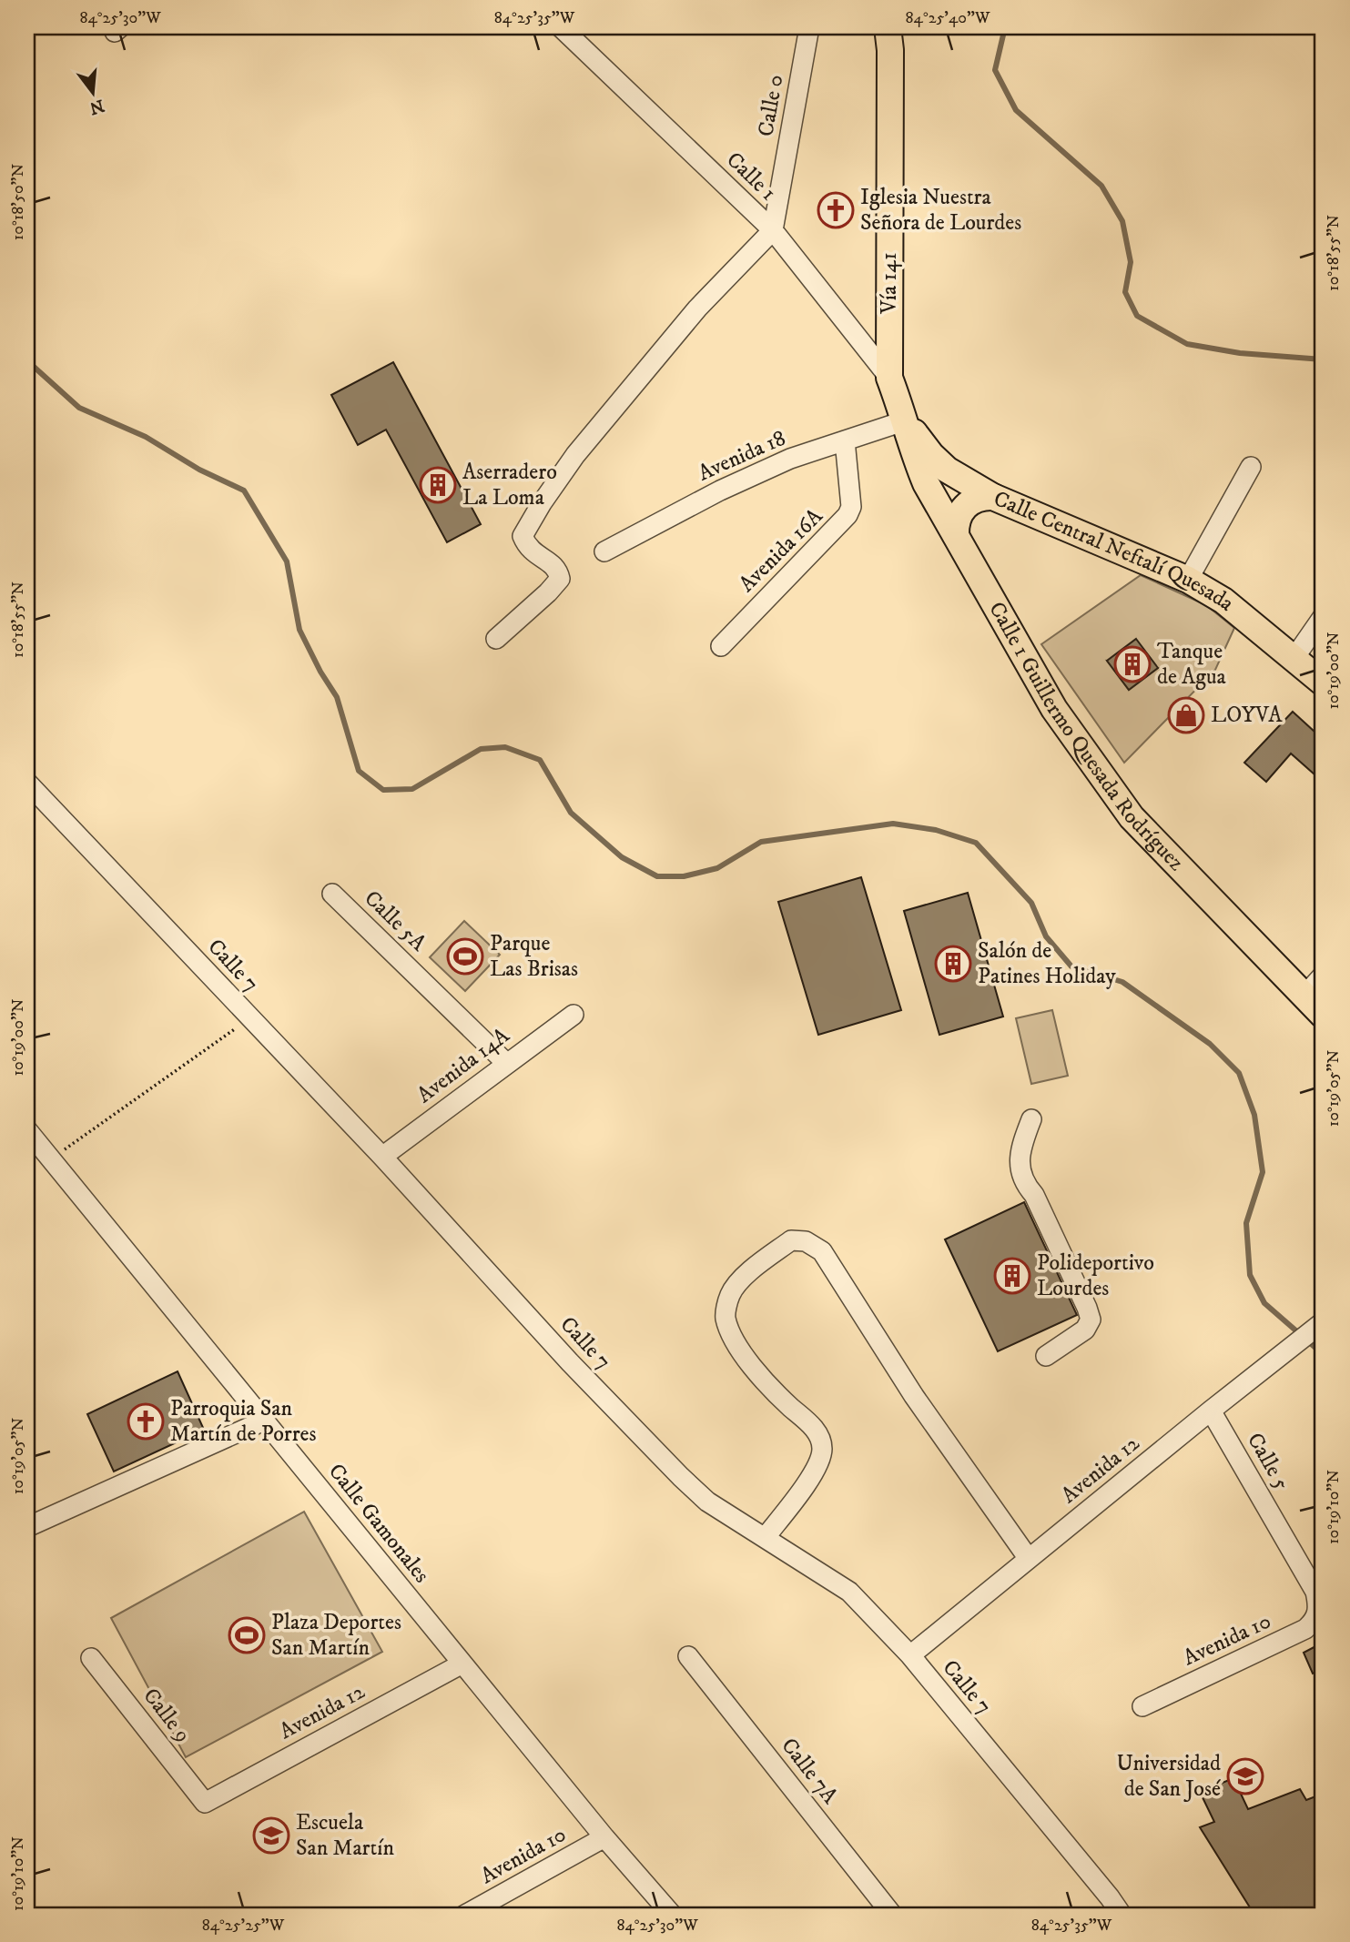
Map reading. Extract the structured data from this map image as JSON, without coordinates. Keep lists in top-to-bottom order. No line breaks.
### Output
{"streets":{"main road":["Vía 141","Calle Central Neftalí Quesada","Calle 1 Guillermo Quesada Rodríguez"],"street":["Calle 0","Calle 1","Avenida 18","Avenida 16A","Calle 5A","Calle 7","Avenida 14A","Calle 5","Avenida 12","Calle Gamonales","Avenida 10","Calle 9","Calle 7A"]},"crossings":[["Calle 0","Calle 1"],["Calle 1","Vía 141"],["Vía 141","Avenida 18"],["Vía 141","Calle Central Neftalí Quesada"],["Vía 141","Calle 1 Guillermo Quesada Rodríguez"],["Avenida 18","Avenida 16A"],["Avenida 18","Calle Central Neftalí Quesada"],["Avenida 18","Calle 1 Guillermo Quesada Rodríguez"],["Calle Central Neftalí Quesada","Calle 1 Guillermo Quesada Rodríguez"],["Calle 5A","Avenida 14A"],["Calle 7","Avenida 14A"],["Calle 7","Avenida 12"],["Calle 5","Avenida 12"],["Calle 5","Avenida 10"],["Avenida 12","Calle Gamonales"],["Avenida 12","Calle 9"],["Calle Gamonales","Avenida 10"]],"places":{"church":["Iglesia Nuestra Señora de Lourdes","Parroquia San Martín de Porres"],"building":["Aserradero La Loma","Tanque de Agua","Salón de Patines Holiday","Polideportivo Lourdes"],"shop":["LOYVA"],"sports":["Parque Las Brisas","Plaza Deportes San Martín"],"school or university":["Universidad de San José","Escuela San Martín"]},"north":"bottom","coordinates":["84°25'30\"W","84°25'35\"W","84°25'40\"W","10°18'50\"N","10°18'55\"N","10°19'00\"N","10°19'05\"N","10°19'10\"N","84°25'25\"W"]}
